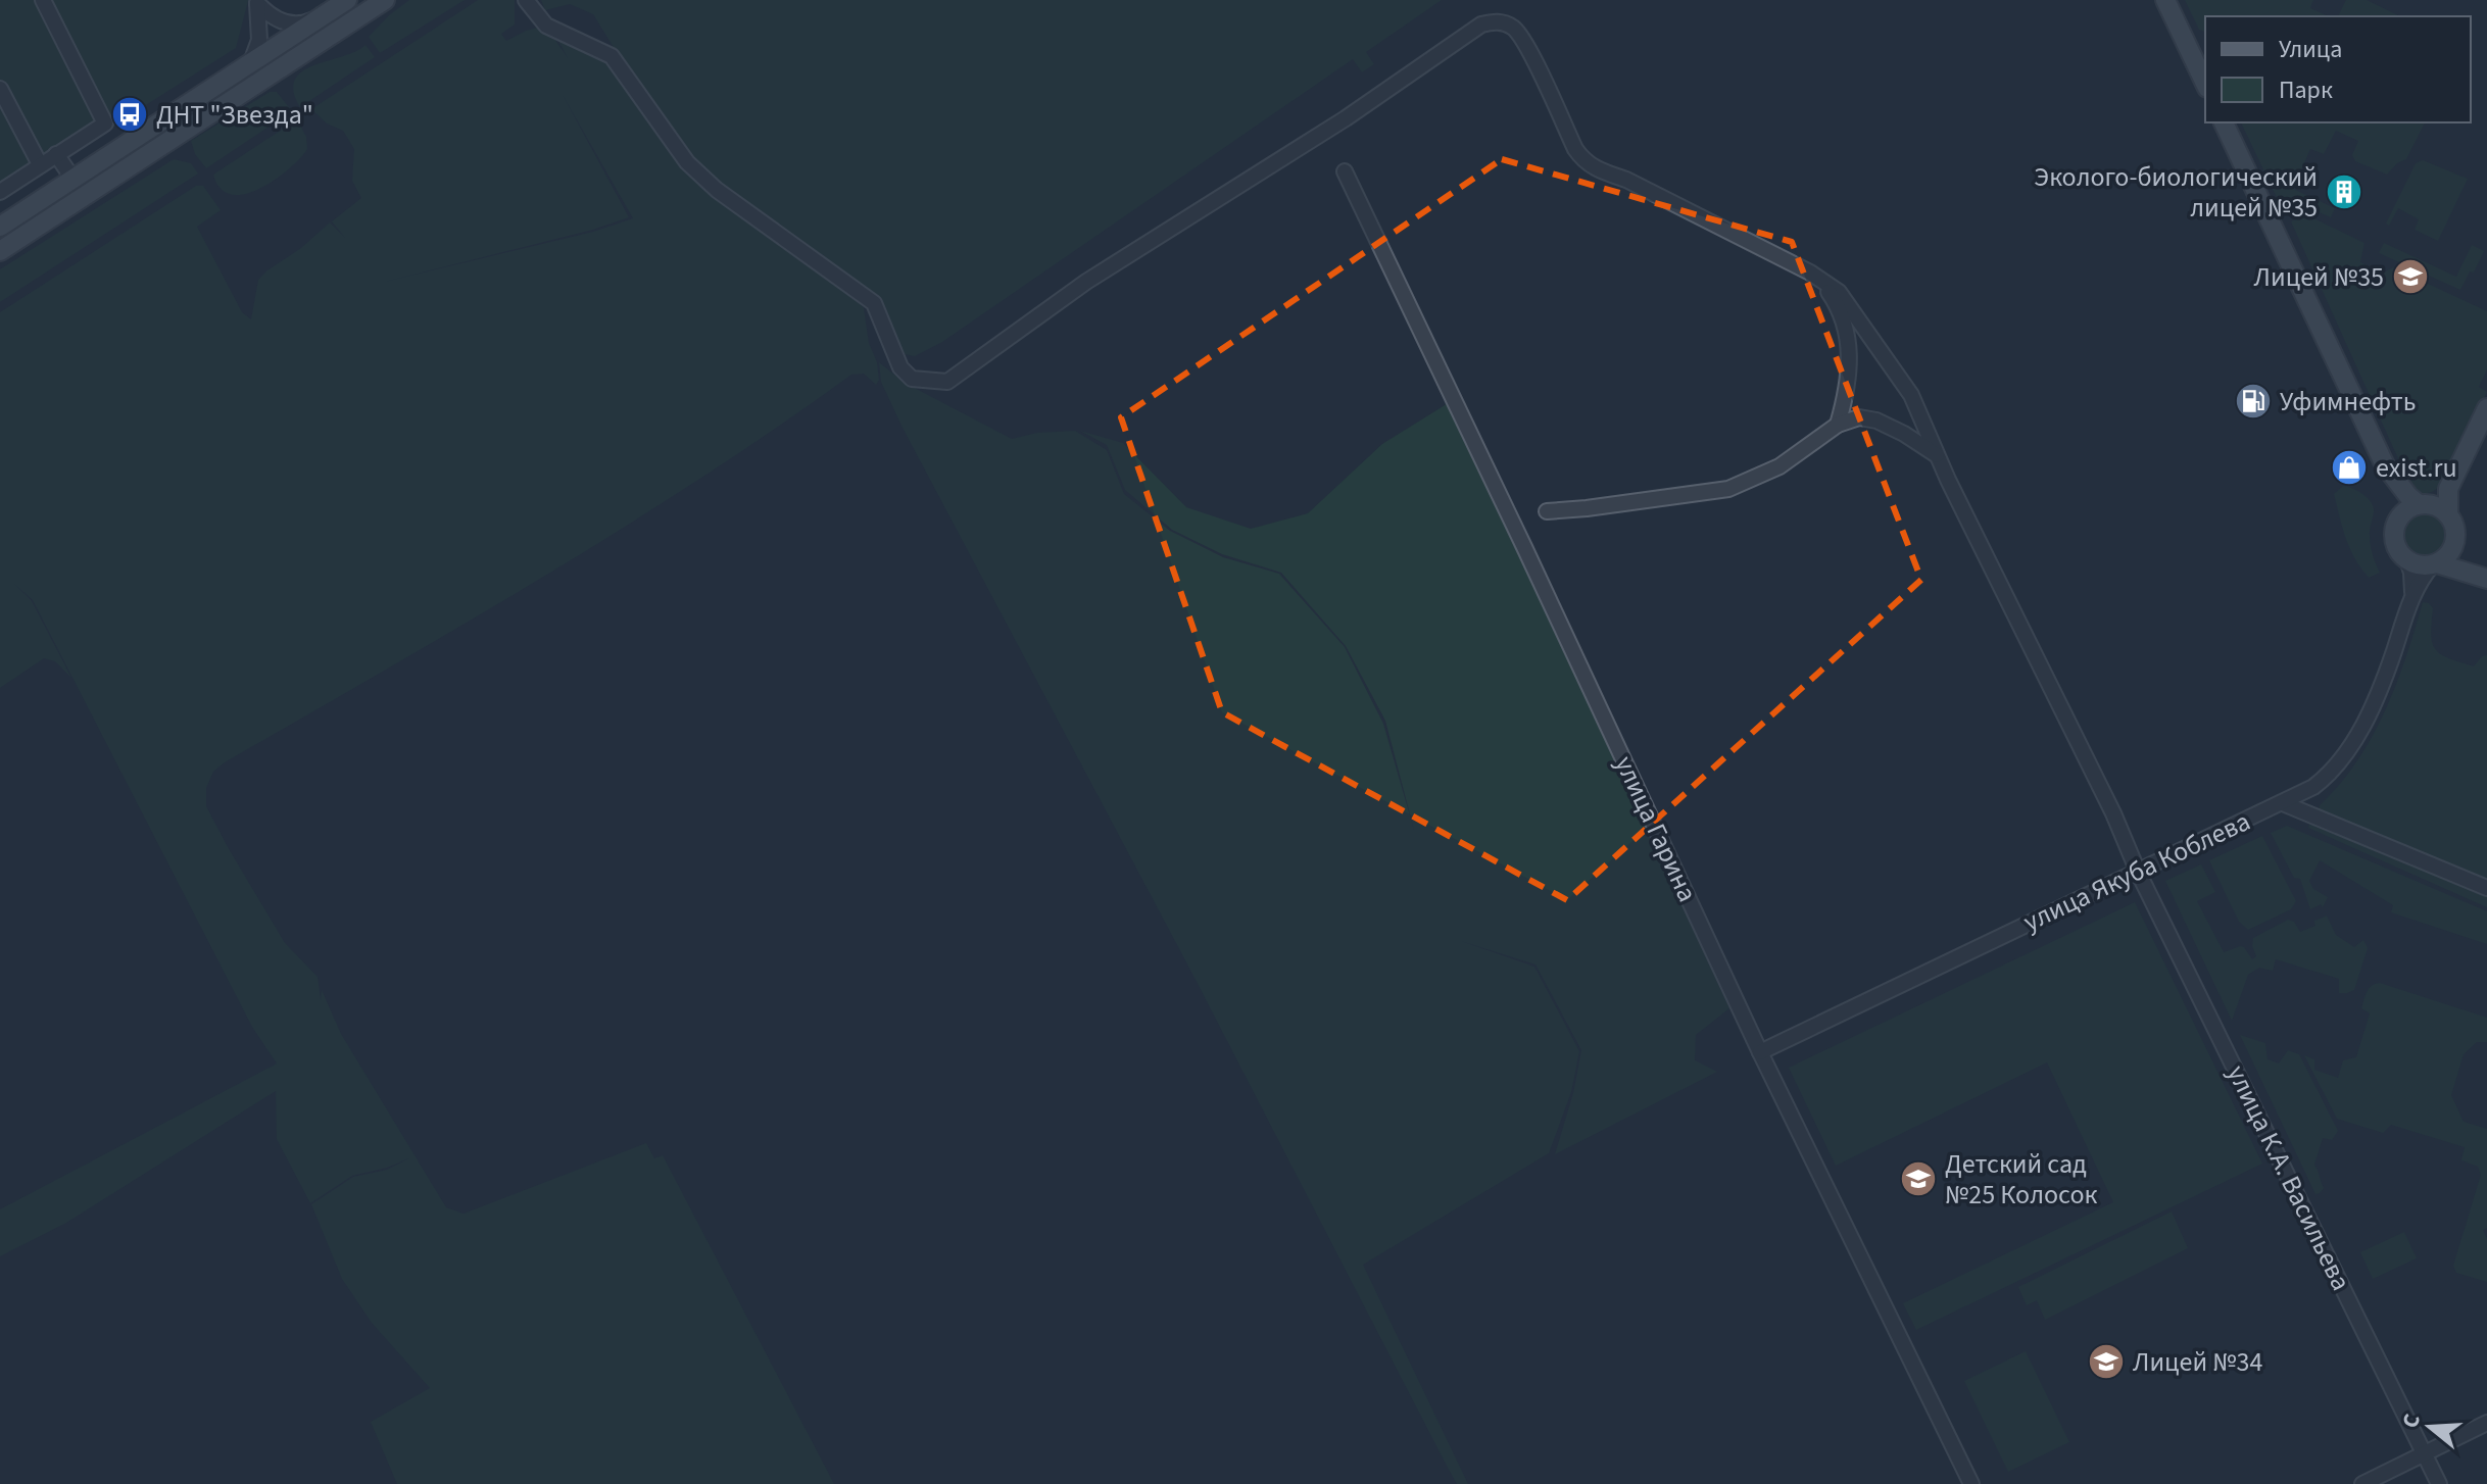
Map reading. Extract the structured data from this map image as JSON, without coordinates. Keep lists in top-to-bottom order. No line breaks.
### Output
{"streets":{"street":["улица Гарина","улица Якуба Коблева","улица К.А. Васильева"]},"crossings":[["улица Гарина","улица Якуба Коблева"],["улица Якуба Коблева","улица К.А. Васильева"]],"places":{"bus stop":["ДНТ \"Звезда\""],"building":["Эколого-биологический лицей №35"],"school or university":["Лицей №35","Детский сад №25 Колосок","Лицей №34"],"fuel station":["Уфимнефть"],"shop":["exist.ru"]},"legend":["Улица","Парк"],"north":"left"}
